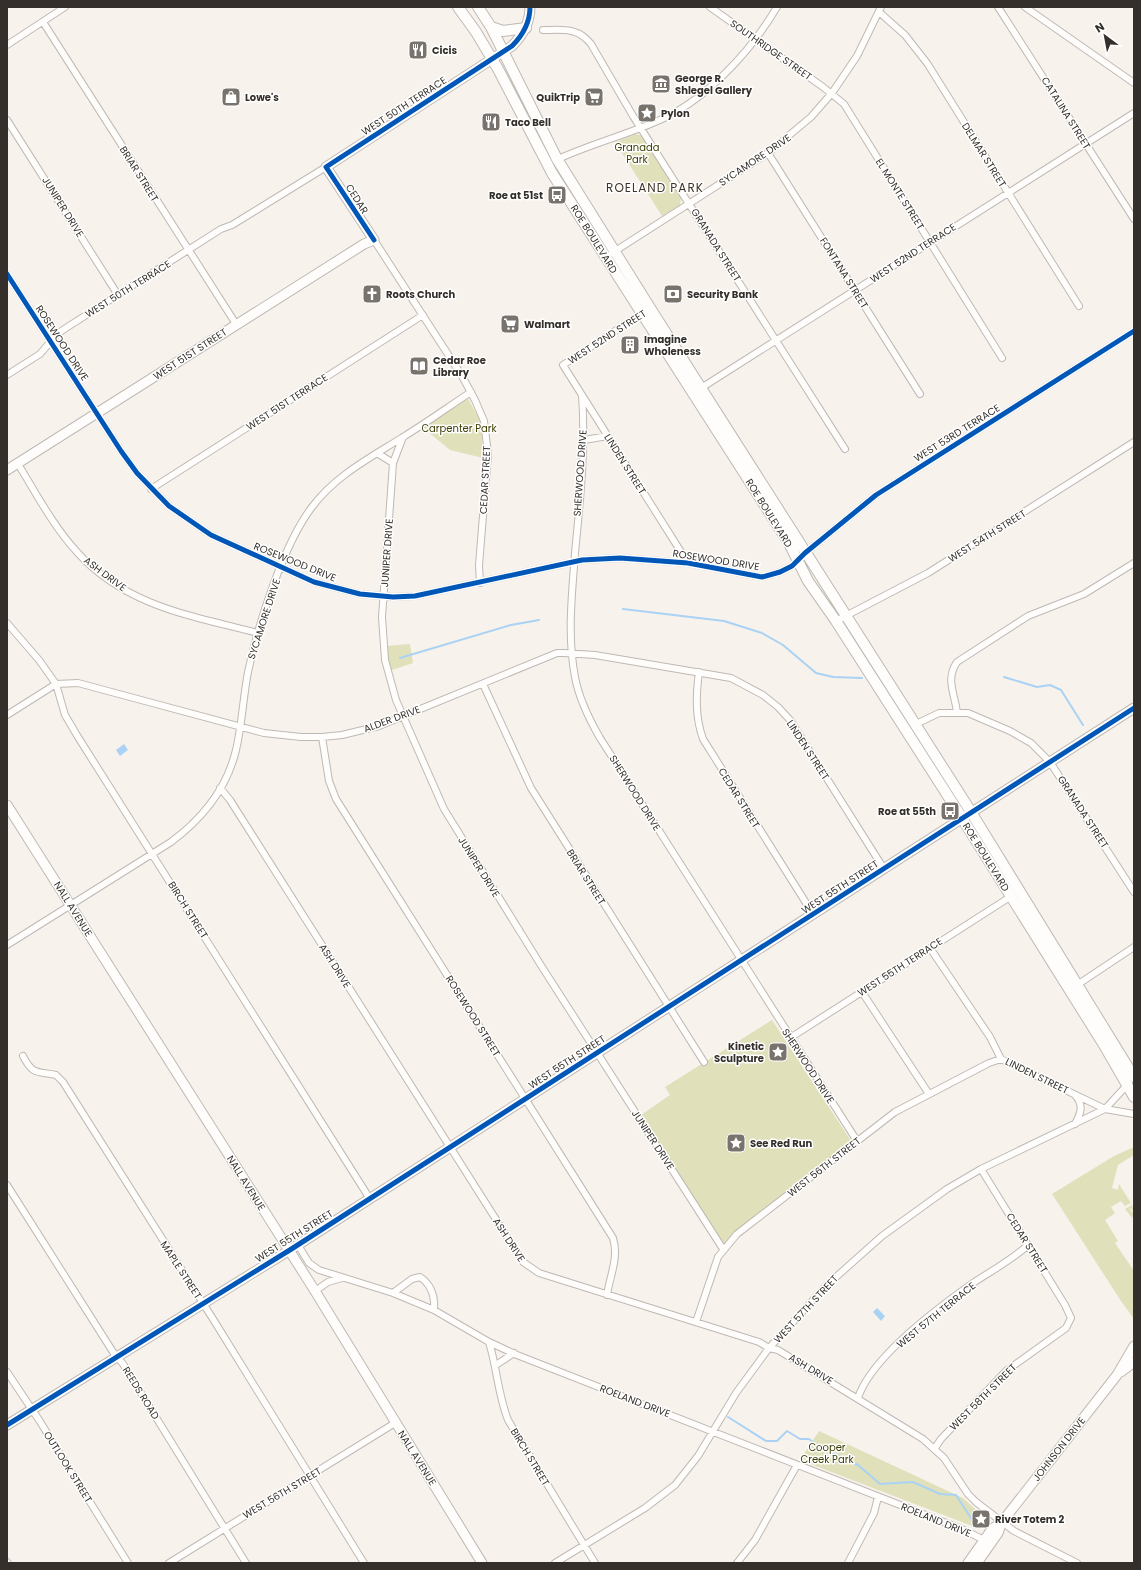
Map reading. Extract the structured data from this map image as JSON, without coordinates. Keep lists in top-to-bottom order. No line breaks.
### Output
{"streets":{"main road":["ROE BOULEVARD"],"street":["SOUTHRIDGE STREET","WEST 50TH TERRACE","CATALINA STREET","DELMAR STREET","SYCAMORE DRIVE","BRIAR STREET","EL MONTE STREET","CEDAR","JUNIPER DRIVE","GRANADA STREET","WEST 52ND TERRACE","FONTANA STREET","WEST 52ND STREET","ROSEWOOD DRIVE","WEST 51ST STREET","WEST 51ST TERRACE","WEST 53RD TERRACE","LINDEN STREET","SHERWOOD DRIVE","CEDAR STREET","WEST 54TH STREET","ASH DRIVE","ALDER DRIVE","WEST 55TH STREET","NALL AVENUE","BIRCH STREET","WEST 55TH TERRACE","ROSEWOOD STREET","WEST 56TH STREET","MAPLE STREET","WEST 57TH STREET","WEST 57TH TERRACE","REEDS ROAD","WEST 58TH STREET","ROELAND DRIVE","JOHNSON DRIVE","OUTLOOK STREET"]},"crossings":[["SOUTHRIDGE STREET","SYCAMORE DRIVE"],["SOUTHRIDGE STREET","EL MONTE STREET"],["WEST 50TH TERRACE","BRIAR STREET"],["WEST 50TH TERRACE","CEDAR"],["WEST 50TH TERRACE","JUNIPER DRIVE"],["WEST 50TH TERRACE","ROE BOULEVARD"],["WEST 50TH TERRACE","ROSEWOOD DRIVE"],["CATALINA STREET","WEST 52ND TERRACE"],["DELMAR STREET","SYCAMORE DRIVE"],["DELMAR STREET","WEST 52ND TERRACE"],["SYCAMORE DRIVE","EL MONTE STREET"],["SYCAMORE DRIVE","JUNIPER DRIVE"],["SYCAMORE DRIVE","ROE BOULEVARD"],["SYCAMORE DRIVE","GRANADA STREET"],["SYCAMORE DRIVE","FONTANA STREET"],["SYCAMORE DRIVE","ROSEWOOD DRIVE"],["SYCAMORE DRIVE","CEDAR STREET"],["SYCAMORE DRIVE","ASH DRIVE"],["SYCAMORE DRIVE","ALDER DRIVE"],["SYCAMORE DRIVE","NALL AVENUE"],["SYCAMORE DRIVE","BIRCH STREET"],["BRIAR STREET","WEST 51ST STREET"],["BRIAR STREET","ALDER DRIVE"],["BRIAR STREET","WEST 55TH STREET"],["EL MONTE STREET","WEST 52ND TERRACE"],["CEDAR","WEST 51ST STREET"],["CEDAR","CEDAR STREET"],["JUNIPER DRIVE","ROSEWOOD DRIVE"],["JUNIPER DRIVE","ALDER DRIVE"],["JUNIPER DRIVE","WEST 55TH STREET"],["JUNIPER DRIVE","WEST 56TH STREET"],["ROE BOULEVARD","WEST 52ND TERRACE"],["ROE BOULEVARD","WEST 52ND STREET"],["ROE BOULEVARD","ROSEWOOD DRIVE"],["ROE BOULEVARD","WEST 53RD TERRACE"],["ROE BOULEVARD","WEST 54TH STREET"],["ROE BOULEVARD","WEST 55TH STREET"],["ROE BOULEVARD","WEST 55TH TERRACE"],["ROE BOULEVARD","WEST 57TH STREET"],["GRANADA STREET","WEST 52ND TERRACE"],["GRANADA STREET","WEST 55TH STREET"],["WEST 52ND TERRACE","FONTANA STREET"],["WEST 52ND STREET","LINDEN STREET"],["ROSEWOOD DRIVE","WEST 51ST STREET"],["ROSEWOOD DRIVE","WEST 51ST TERRACE"],["ROSEWOOD DRIVE","WEST 53RD TERRACE"],["ROSEWOOD DRIVE","LINDEN STREET"],["ROSEWOOD DRIVE","SHERWOOD DRIVE"],["ROSEWOOD DRIVE","CEDAR STREET"],["WEST 51ST STREET","CEDAR STREET"],["WEST 51ST STREET","ASH DRIVE"],["WEST 51ST TERRACE","CEDAR STREET"],["LINDEN STREET","SHERWOOD DRIVE"],["LINDEN STREET","CEDAR STREET"],["LINDEN STREET","ALDER DRIVE"],["LINDEN STREET","WEST 55TH STREET"],["LINDEN STREET","WEST 55TH TERRACE"],["LINDEN STREET","WEST 56TH STREET"],["LINDEN STREET","WEST 57TH STREET"],["SHERWOOD DRIVE","ALDER DRIVE"],["SHERWOOD DRIVE","WEST 55TH STREET"],["SHERWOOD DRIVE","WEST 55TH TERRACE"],["SHERWOOD DRIVE","WEST 56TH STREET"],["CEDAR STREET","ALDER DRIVE"],["CEDAR STREET","WEST 55TH STREET"],["CEDAR STREET","WEST 57TH STREET"],["CEDAR STREET","WEST 57TH TERRACE"],["CEDAR STREET","WEST 58TH STREET"],["ASH DRIVE","WEST 55TH STREET"],["ASH DRIVE","ROSEWOOD STREET"],["ASH DRIVE","WEST 56TH STREET"],["ASH DRIVE","WEST 57TH STREET"],["ASH DRIVE","WEST 57TH TERRACE"],["ASH DRIVE","WEST 58TH STREET"],["ASH DRIVE","JOHNSON DRIVE"],["ALDER DRIVE","BIRCH STREET"],["ALDER DRIVE","ROSEWOOD STREET"],["WEST 55TH STREET","NALL AVENUE"],["WEST 55TH STREET","BIRCH STREET"],["WEST 55TH STREET","ROSEWOOD STREET"],["WEST 55TH STREET","MAPLE STREET"],["WEST 55TH STREET","REEDS ROAD"],["WEST 55TH STREET","ROELAND DRIVE"],["WEST 55TH STREET","OUTLOOK STREET"],["NALL AVENUE","WEST 56TH STREET"],["BIRCH STREET","WEST 57TH STREET"],["BIRCH STREET","ROELAND DRIVE"],["WEST 56TH STREET","MAPLE STREET"],["WEST 56TH STREET","REEDS ROAD"],["WEST 57TH STREET","ROELAND DRIVE"],["ROELAND DRIVE","JOHNSON DRIVE"]],"districts":["ROELAND PARK"],"parks":["Granada Park","Carpenter Park","Cooper Creek Park"],"places":{"restaurant":["Cicis","Taco Bell"],"museum":["George R. Shlegel Gallery"],"shop":["Lowe's"],"supermarket":["QuikTrip","Walmart"],"place":["Pylon","Kinetic Sculpture","See Red Run","River Totem 2"],"bus stop":["Roe at 51st","Roe at 55th"],"church":["Roots Church"],"bank":["Security Bank"],"building":["Imagine Wholeness"],"library":["Cedar Roe Library"]},"north":"top left"}
